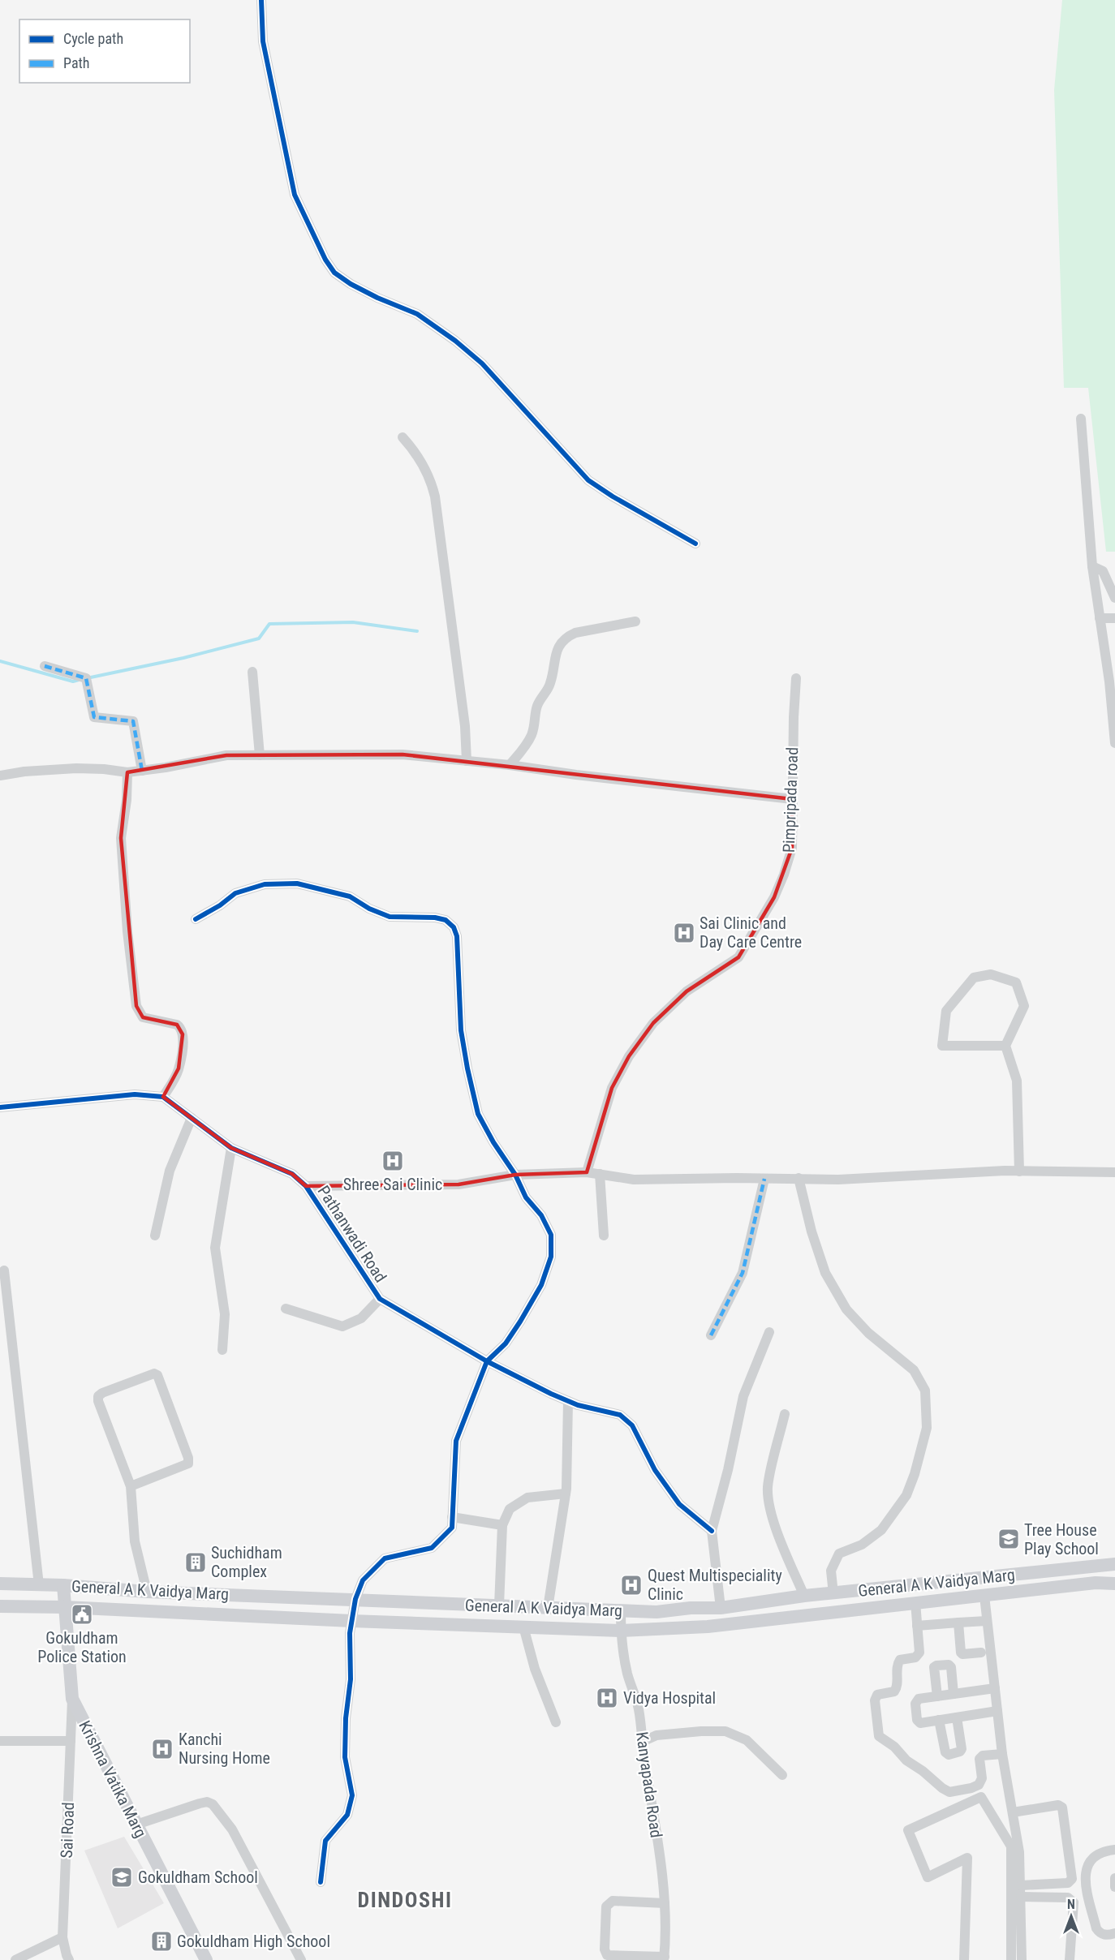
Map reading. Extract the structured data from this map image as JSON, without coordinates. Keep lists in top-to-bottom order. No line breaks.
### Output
{"streets":{"main road":["General A K Vaidya Marg","Krishna Vatika Marg"],"street":["Pimpripada road","Pathanwadi Road","Kanyapada Road","Sai Road"]},"crossings":[["General A K Vaidya Marg","Krishna Vatika Marg"],["General A K Vaidya Marg","Kanyapada Road"],["Krishna Vatika Marg","Sai Road"]],"districts":["DINDOSHI"],"places":{"hospital":["Sai Clinic and Day Care Centre","Shree Sai Clinic","Quest Multispeciality Clinic","Vidya Hospital","Kanchi Nursing Home"],"school or university":["Tree House Play School","Gokuldham School"],"building":["Suchidham Complex","Gokuldham High School"],"public building":["Gokuldham Police Station"]},"legend":["Cycle path","Path"],"north":"top"}
